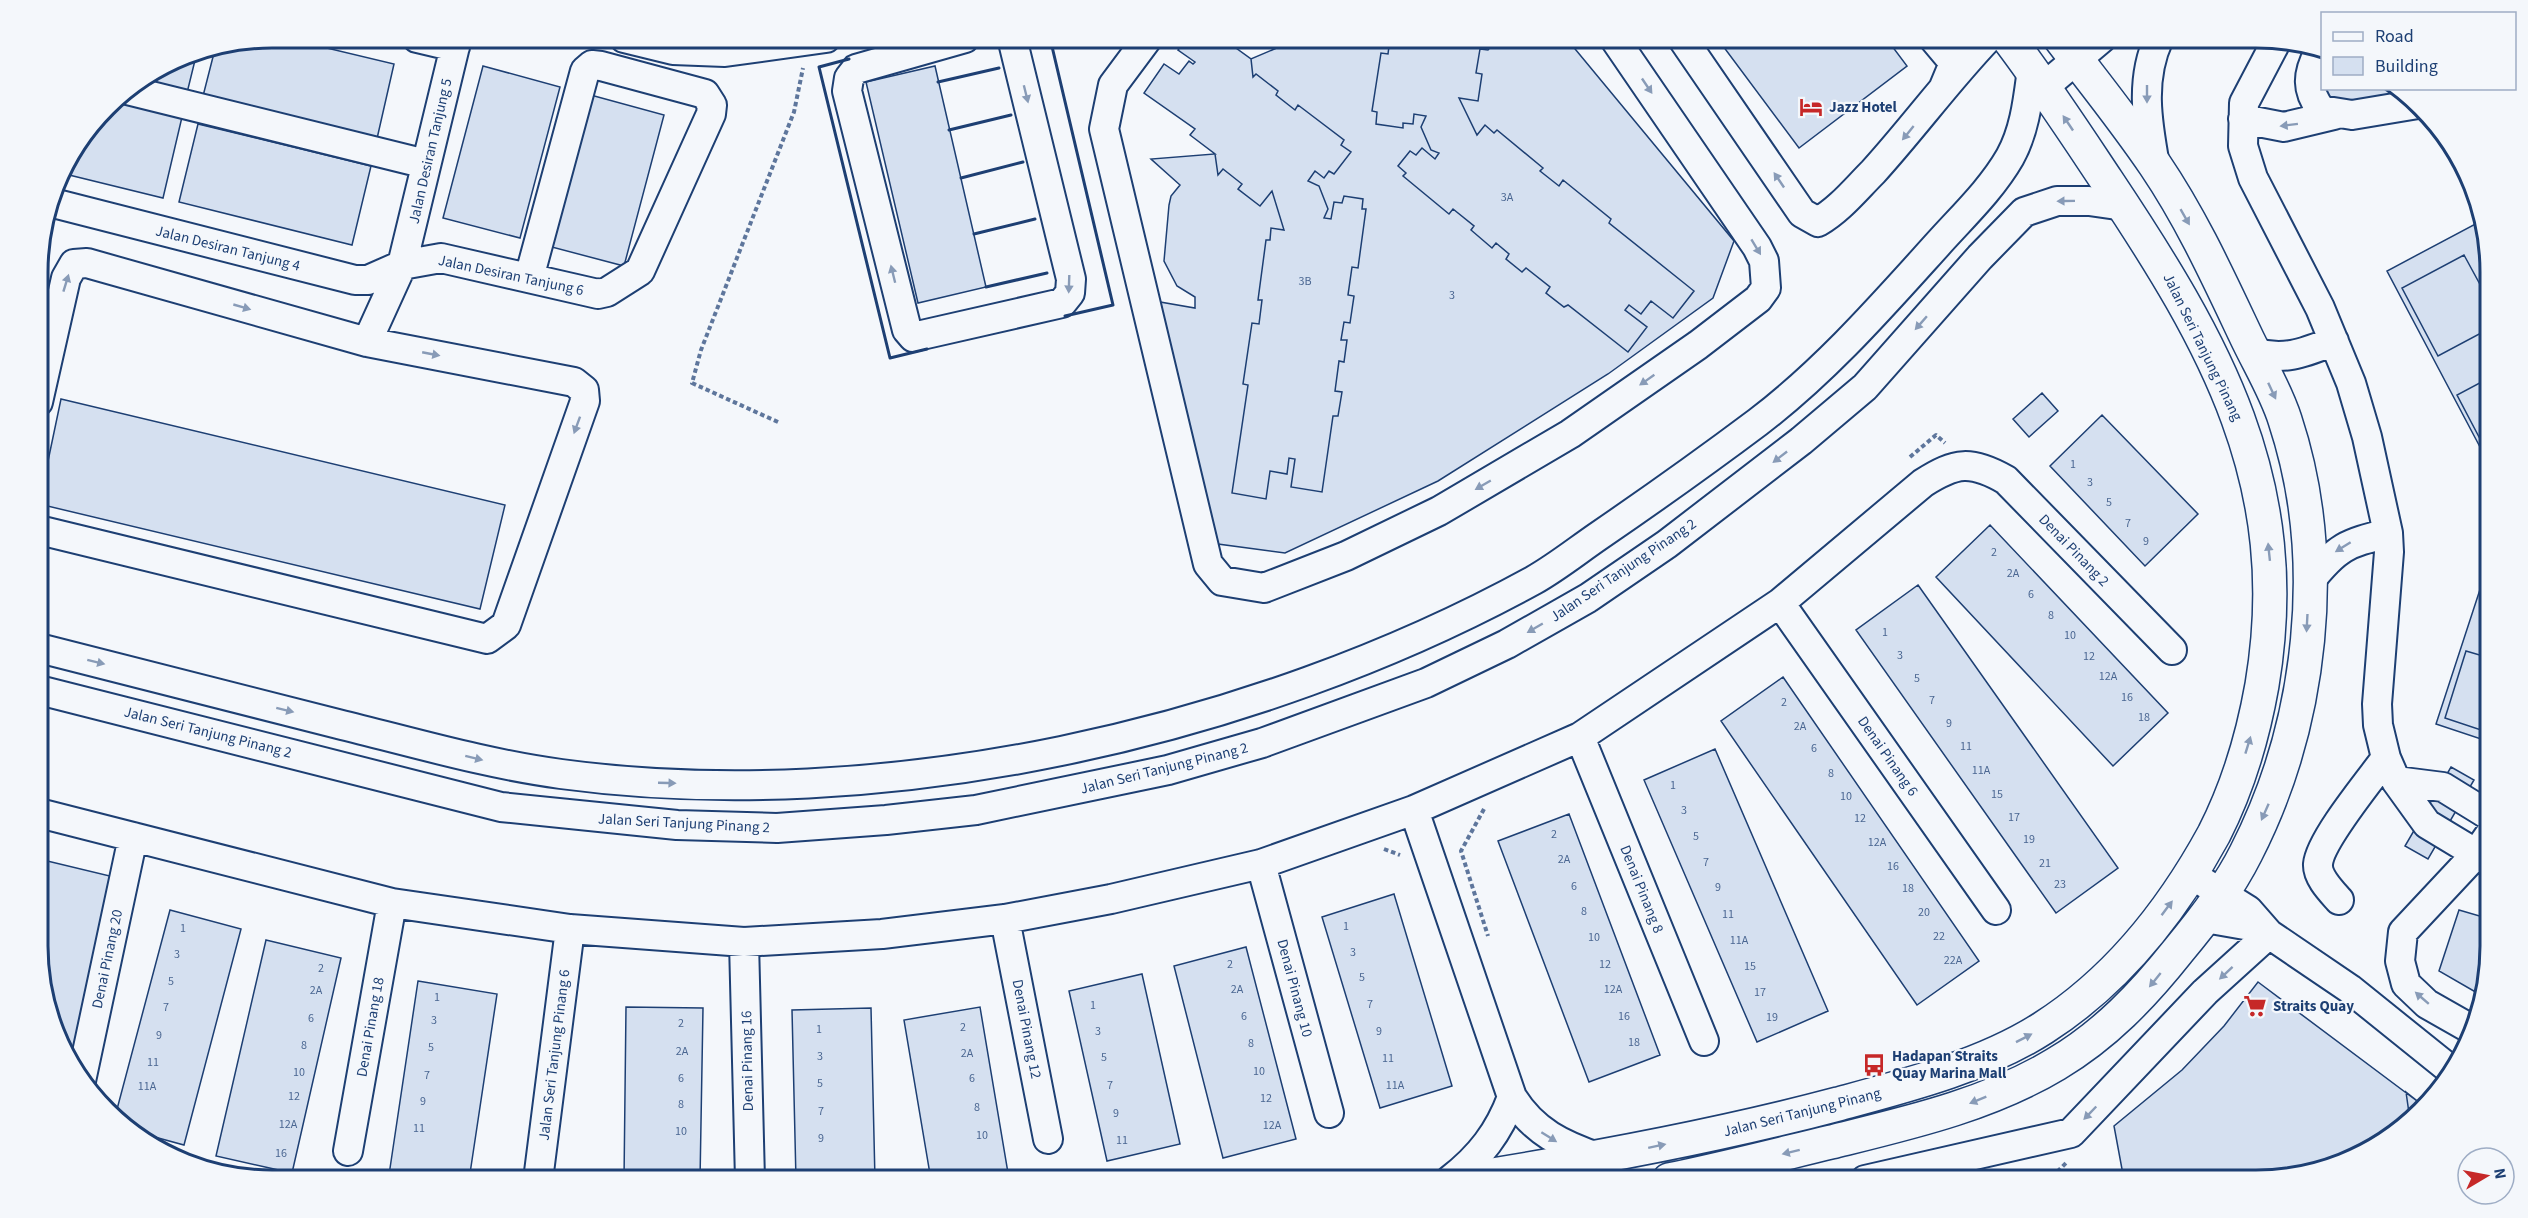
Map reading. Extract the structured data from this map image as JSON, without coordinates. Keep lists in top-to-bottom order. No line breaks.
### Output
{"streets":{"main road":["Jalan Seri Tanjung Pinang"],"street":["Jalan Desiran Tanjung 5","Jalan Desiran Tanjung 4","Jalan Desiran Tanjung 6","Denai Pinang 2","Jalan Seri Tanjung Pinang 2","Denai Pinang 6","Denai Pinang 8","Denai Pinang 20","Denai Pinang 10","Denai Pinang 18","Denai Pinang 12","Jalan Seri Tanjung Pinang 6","Denai Pinang 16"]},"crossings":[["Jalan Desiran Tanjung 5","Jalan Desiran Tanjung 4"],["Jalan Desiran Tanjung 5","Jalan Desiran Tanjung 6"],["Jalan Desiran Tanjung 4","Jalan Desiran Tanjung 6"],["Jalan Seri Tanjung Pinang","Jalan Seri Tanjung Pinang 2"],["Denai Pinang 2","Denai Pinang 6"]],"places":{"hotel":["Jazz Hotel"],"supermarket":["Straits Quay"],"bus stop":["Hadapan Straits Quay Marina Mall"]},"house_numbers":["3A","3B","3","1","3","5","7","9","2","2A","6","8","1","10","3","12","12A","5","16","7","2","18","9","2A","11","6","11A","8","1","15","10","3","17","12","2","5","19","12A","2A","7","21","16","23","6","9","18","8","20","11","1","1","22","10","11A","3","3","22A","2","12","15","2","5","5","2A","12A","2A","17","1","7","1","7","6","16","19","6","3","2","2","1","3","9","9","18","8","8","5","2A","2A","3","5","11","11","10","10","7","6","6","5","7","11A","11A","12","12","9","8","8","7","9","12A","12A","11","10","10","9","11","16"],"legend":["Road","Building"],"north":"right"}
